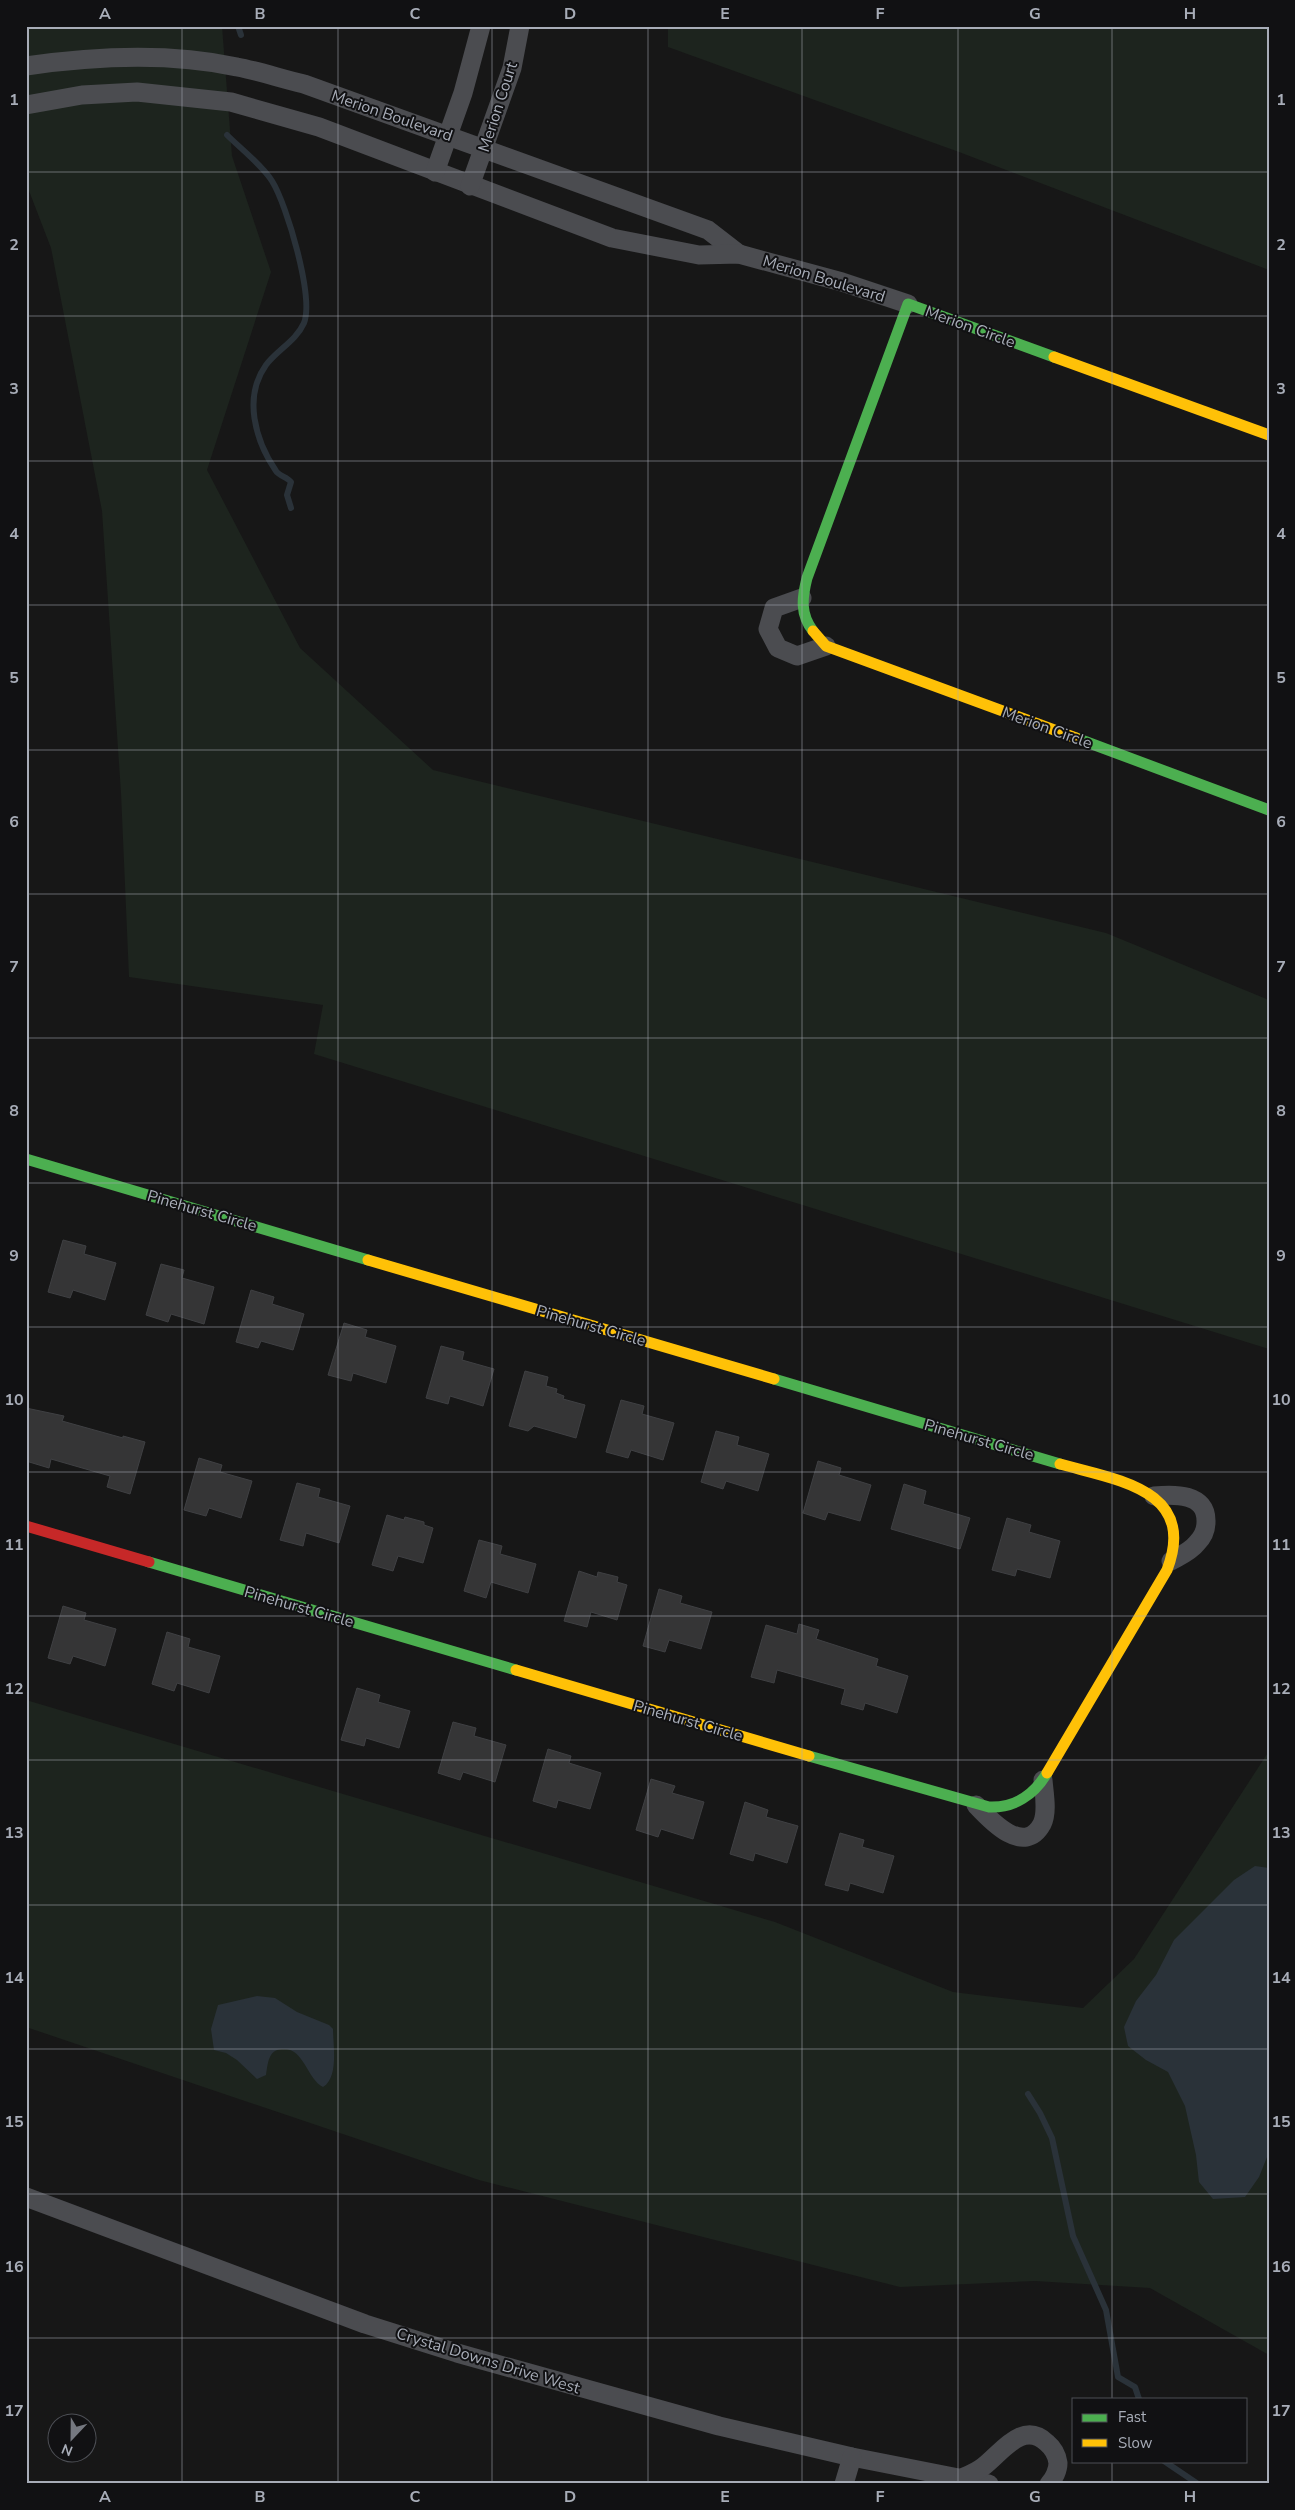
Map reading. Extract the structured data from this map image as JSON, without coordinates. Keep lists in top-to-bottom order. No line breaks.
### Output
{"streets":{"street":["Merion Court","Merion Boulevard","Merion Circle","Pinehurst Circle","Crystal Downs Drive West"]},"crossings":[["Merion Court","Merion Boulevard"],["Merion Boulevard","Merion Circle"]],"legend":["Fast","Slow"],"north":"bottom","grid":{"columns":["A","B","C","D","E","F","G","H"],"rows":["1","2","3","4","5","6","7","8","9","10","11","12","13","14","15","16","17"]}}
